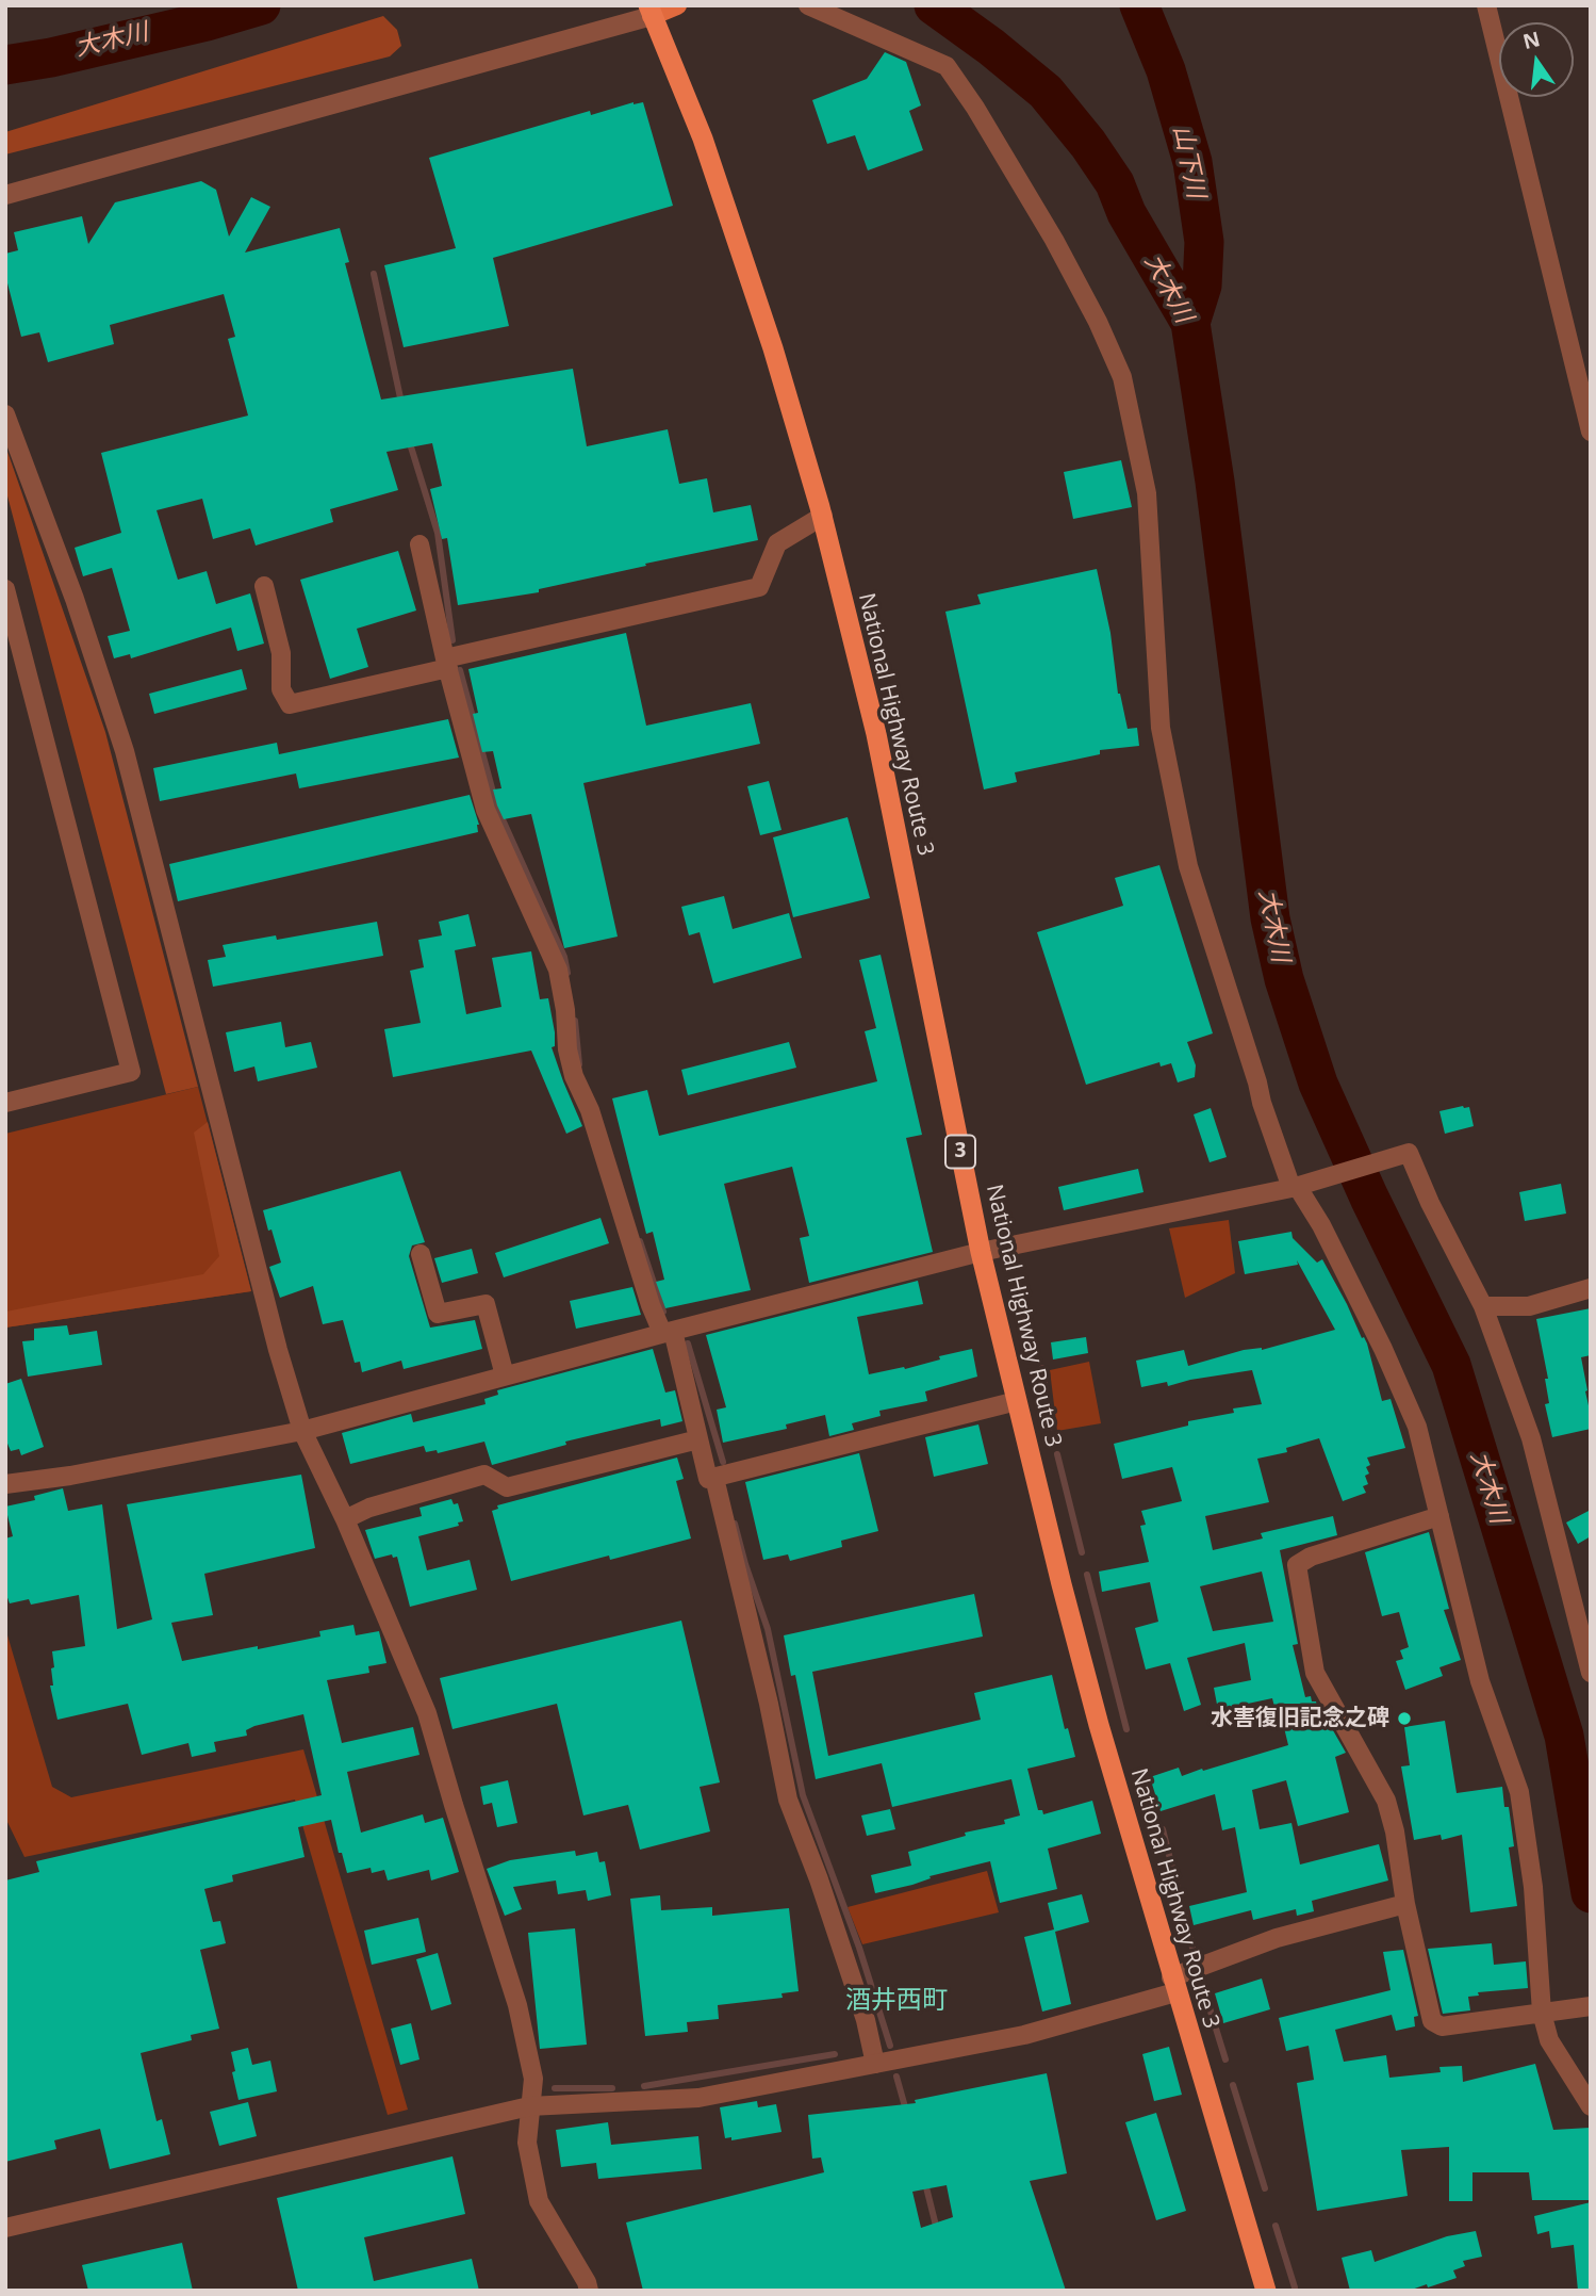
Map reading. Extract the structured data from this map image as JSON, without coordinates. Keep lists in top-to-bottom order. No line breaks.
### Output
{"streets":{"highway":["National Highway Route 3","3"]},"districts":["酒井西町"],"water":["大木川","山下川"],"places":["水害復旧記念之碑"],"north":"top"}
